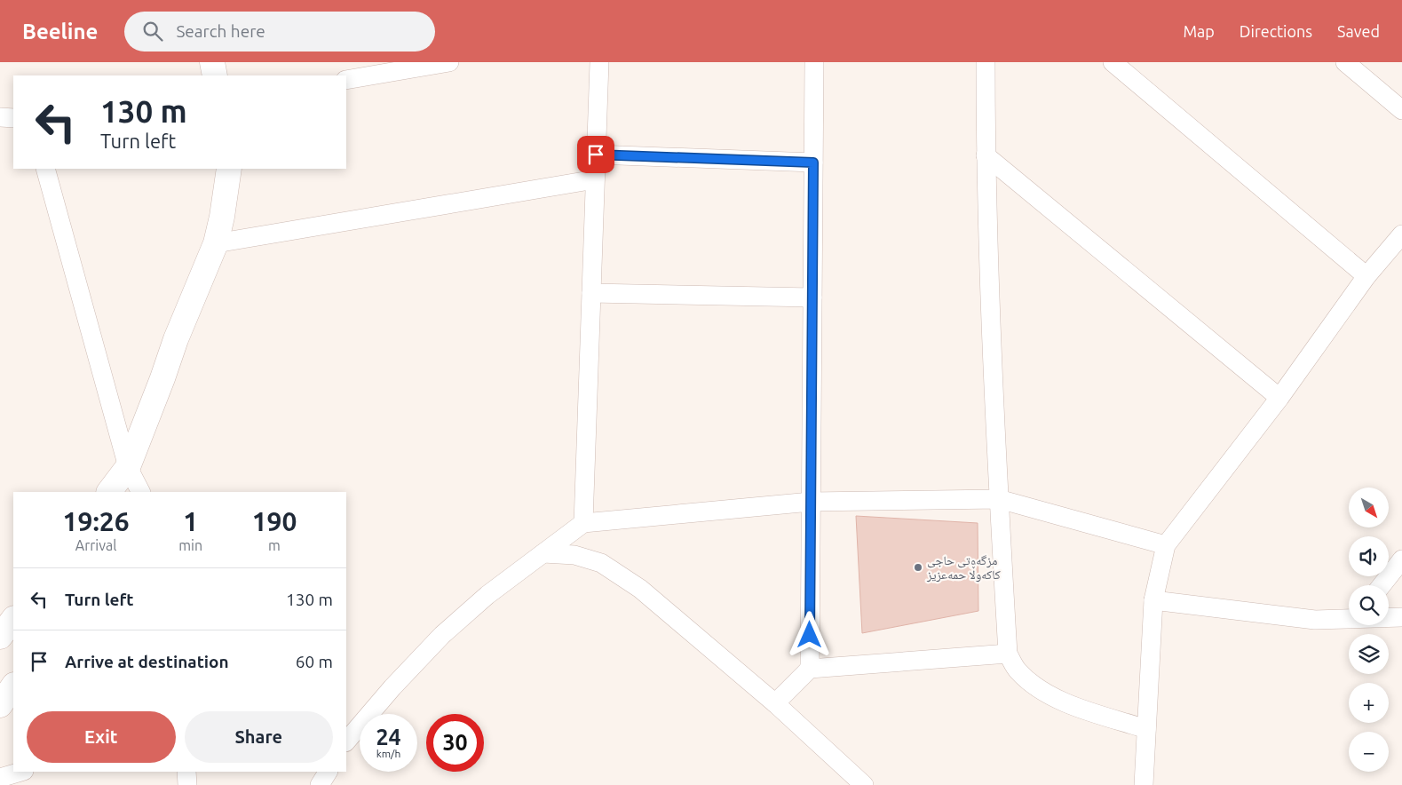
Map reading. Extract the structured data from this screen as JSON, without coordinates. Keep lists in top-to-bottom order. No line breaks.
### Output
{"places":["مزگەوتی حاجی کاکەوڵا حمەعزیز"],"north":"bottom right","page":{"header":"Beeline","search":"Search here","nav":["Map","Directions","Saved"],"turn":["130 m","Turn left"],"map_buttons":["+","−"],"eta":["19:26","Arrival","1","min","190","m"],"list":[{"name":"Turn left","value":"130 m"},{"name":"Arrive at destination","value":"60 m"}],"buttons":["Exit","Share"],"speed":"24 km/h","limit":"30"}}
